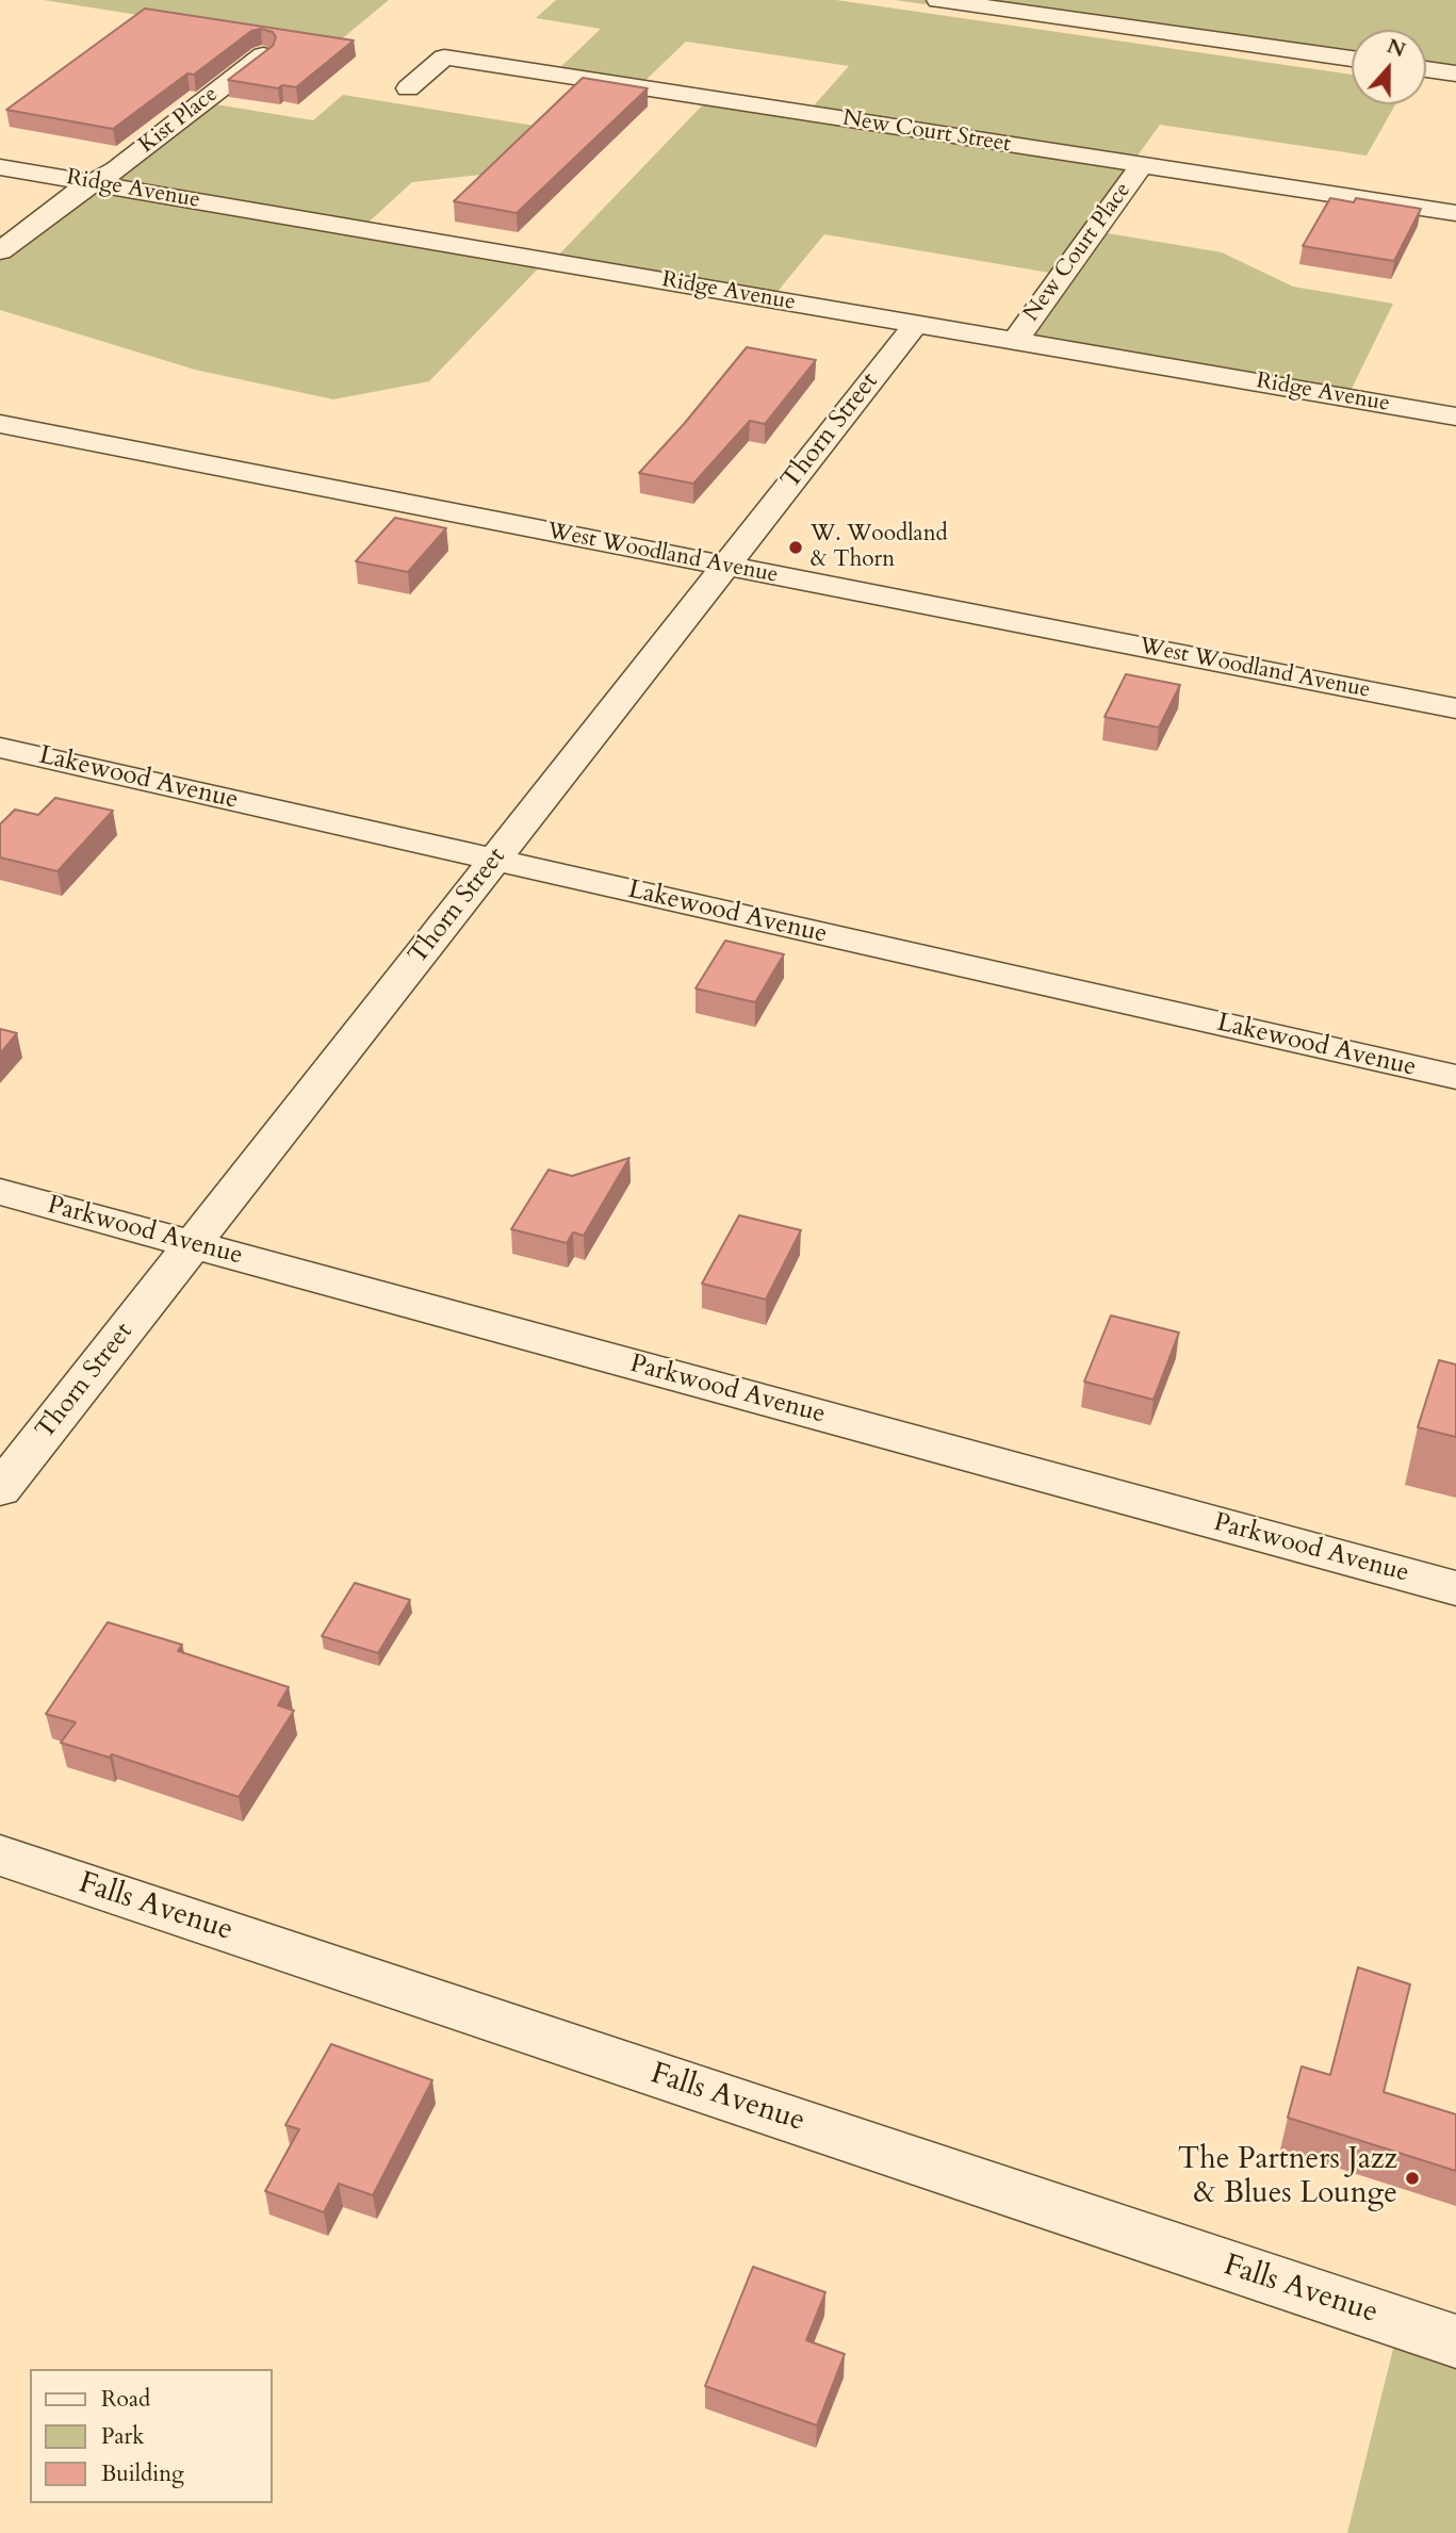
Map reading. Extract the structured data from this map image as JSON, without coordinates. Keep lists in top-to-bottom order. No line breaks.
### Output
{"streets":{"street":["Kist Place","New Court Street","Ridge Avenue","New Court Place","Thorn Street","West Woodland Avenue","Lakewood Avenue","Parkwood Avenue","Falls Avenue"]},"crossings":[["Kist Place","Ridge Avenue"],["New Court Street","New Court Place"],["Ridge Avenue","New Court Place"],["Ridge Avenue","Thorn Street"],["Thorn Street","West Woodland Avenue"],["Thorn Street","Lakewood Avenue"],["Thorn Street","Parkwood Avenue"]],"places":["W. Woodland & Thorn","The Partners Jazz & Blues Lounge"],"legend":["Road","Park","Building"],"north":"top"}
